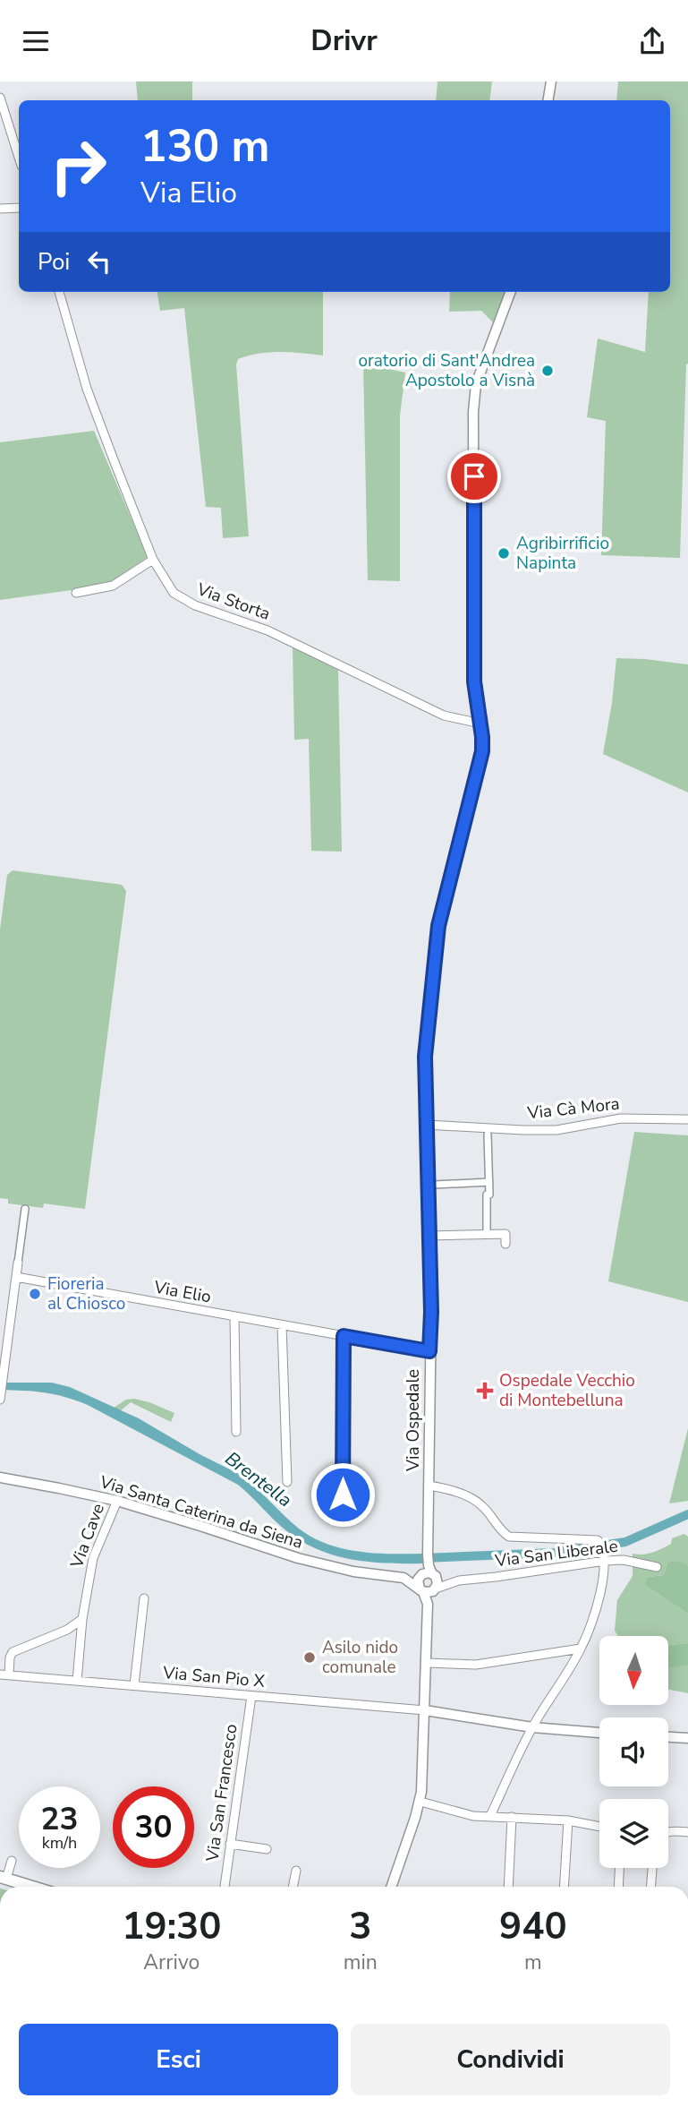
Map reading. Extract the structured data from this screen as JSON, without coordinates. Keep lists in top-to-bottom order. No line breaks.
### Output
{"streets":{"street":["Via Storta","Via Cà Mora","Via Elio","Via Ospedale","Via Santa Caterina da Siena","Via Cave","Via San Liberale","Via San Pio X","Via San Francesco"]},"crossings":[["Via Storta","Via Ospedale"],["Via Cà Mora","Via Ospedale"],["Via Elio","Via Ospedale"],["Via Ospedale","Via Santa Caterina da Siena"],["Via Ospedale","Via San Liberale"],["Via Santa Caterina da Siena","Via Cave"],["Via Santa Caterina da Siena","Via San Liberale"],["Via Cave","Via San Pio X"],["Via San Pio X","Via San Francesco"]],"water":["Brentella"],"places":{"other":["oratorio di Sant'Andrea Apostolo a Visnà","Agribirrificio Napinta","Fioreria al Chiosco","Asilo nido comunale"],"health":["Ospedale Vecchio di Montebelluna"]},"north":"bottom","page":{"header":"Drivr","turn":["130 m","Via Elio"],"then":"Poi","speed":"23 km/h","limit":"30","eta":["19:30","Arrivo","3","min","940","m"],"buttons":["Esci","Condividi"]}}
